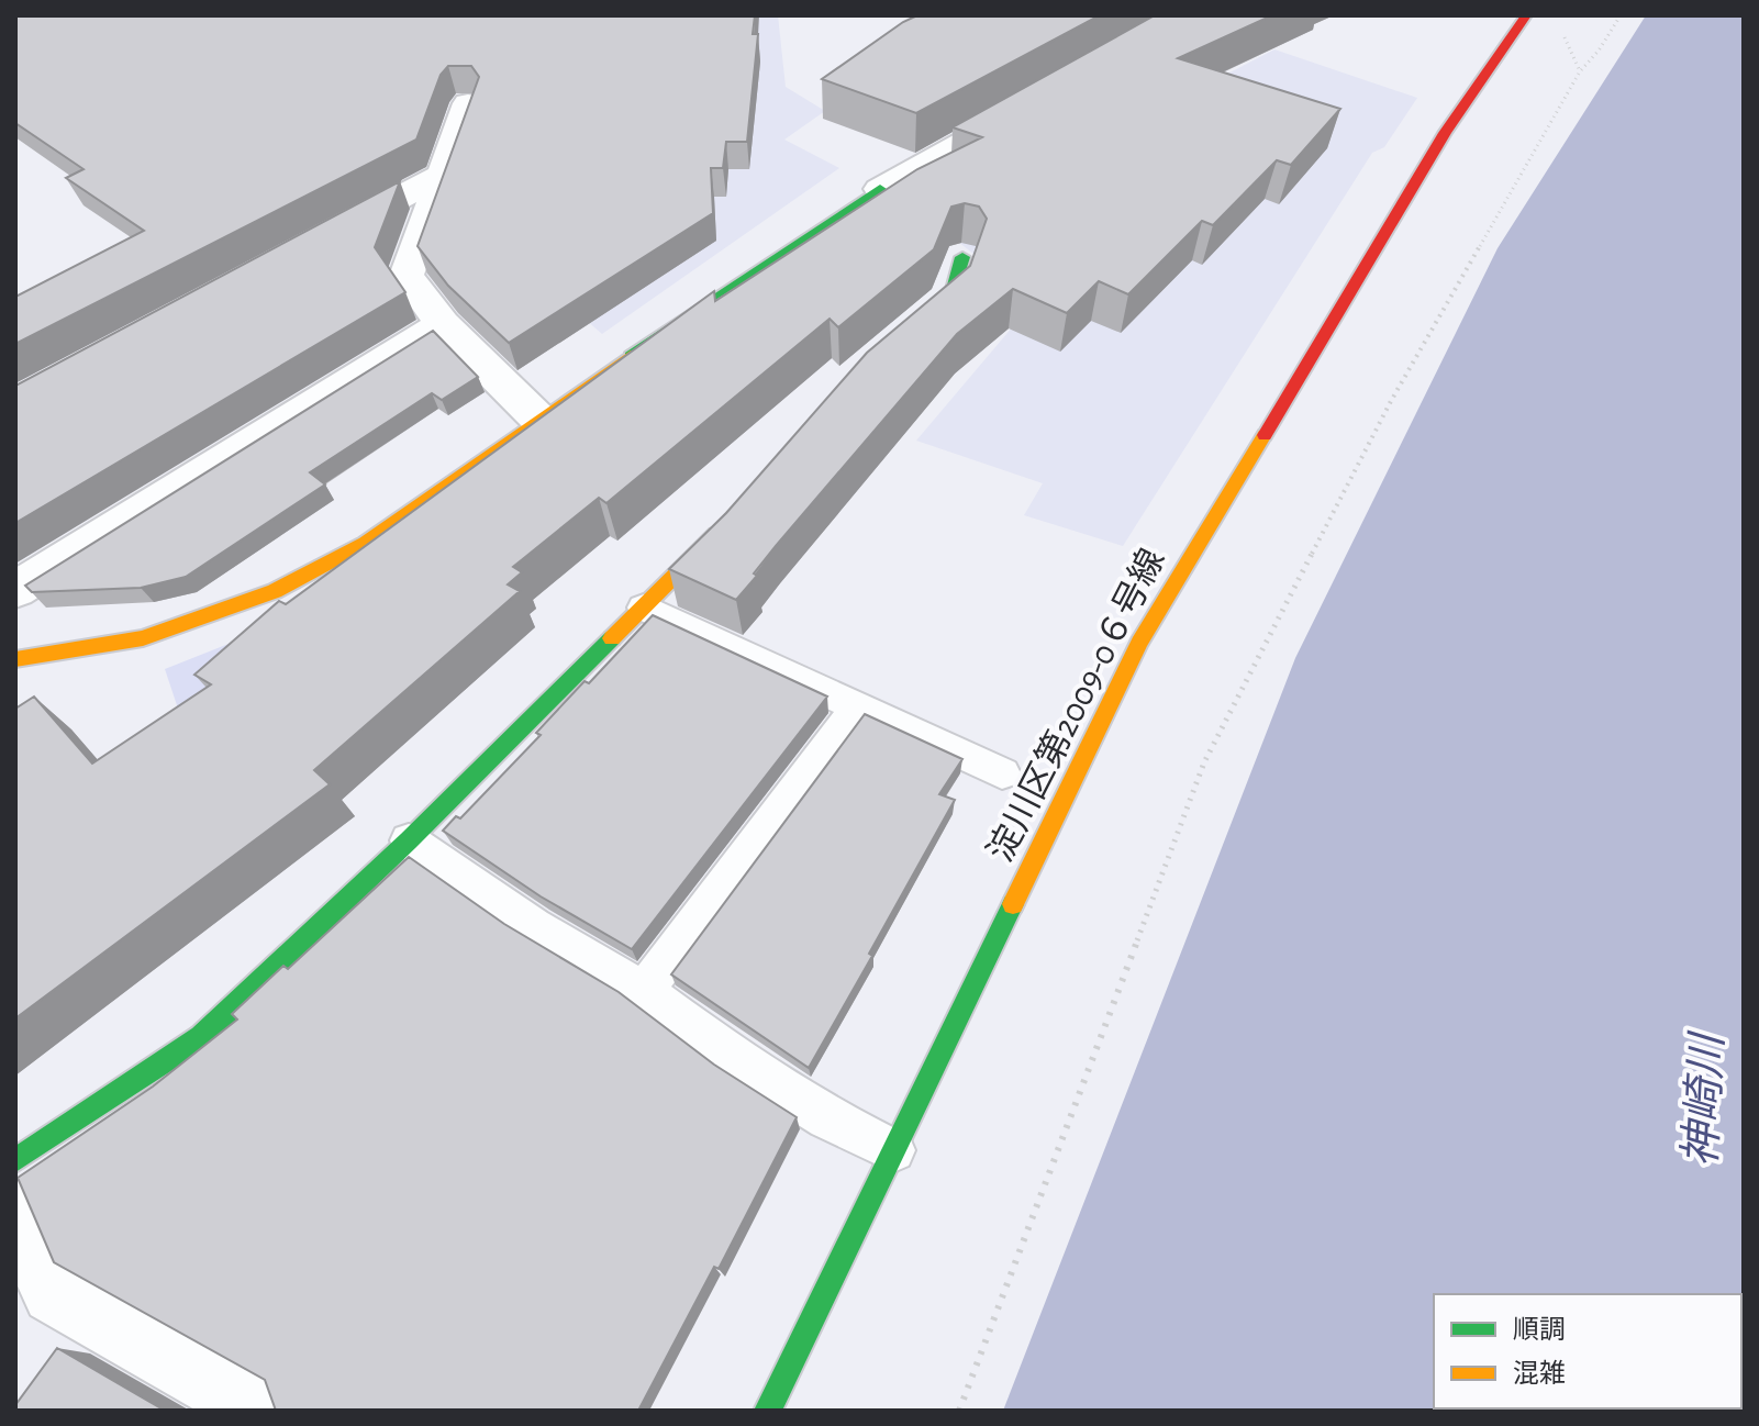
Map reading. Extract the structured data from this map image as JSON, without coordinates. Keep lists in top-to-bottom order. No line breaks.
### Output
{"streets":{"street":["淀川区第2009-0６号線"]},"water":["神崎川"],"legend":["順調","混雑"]}
